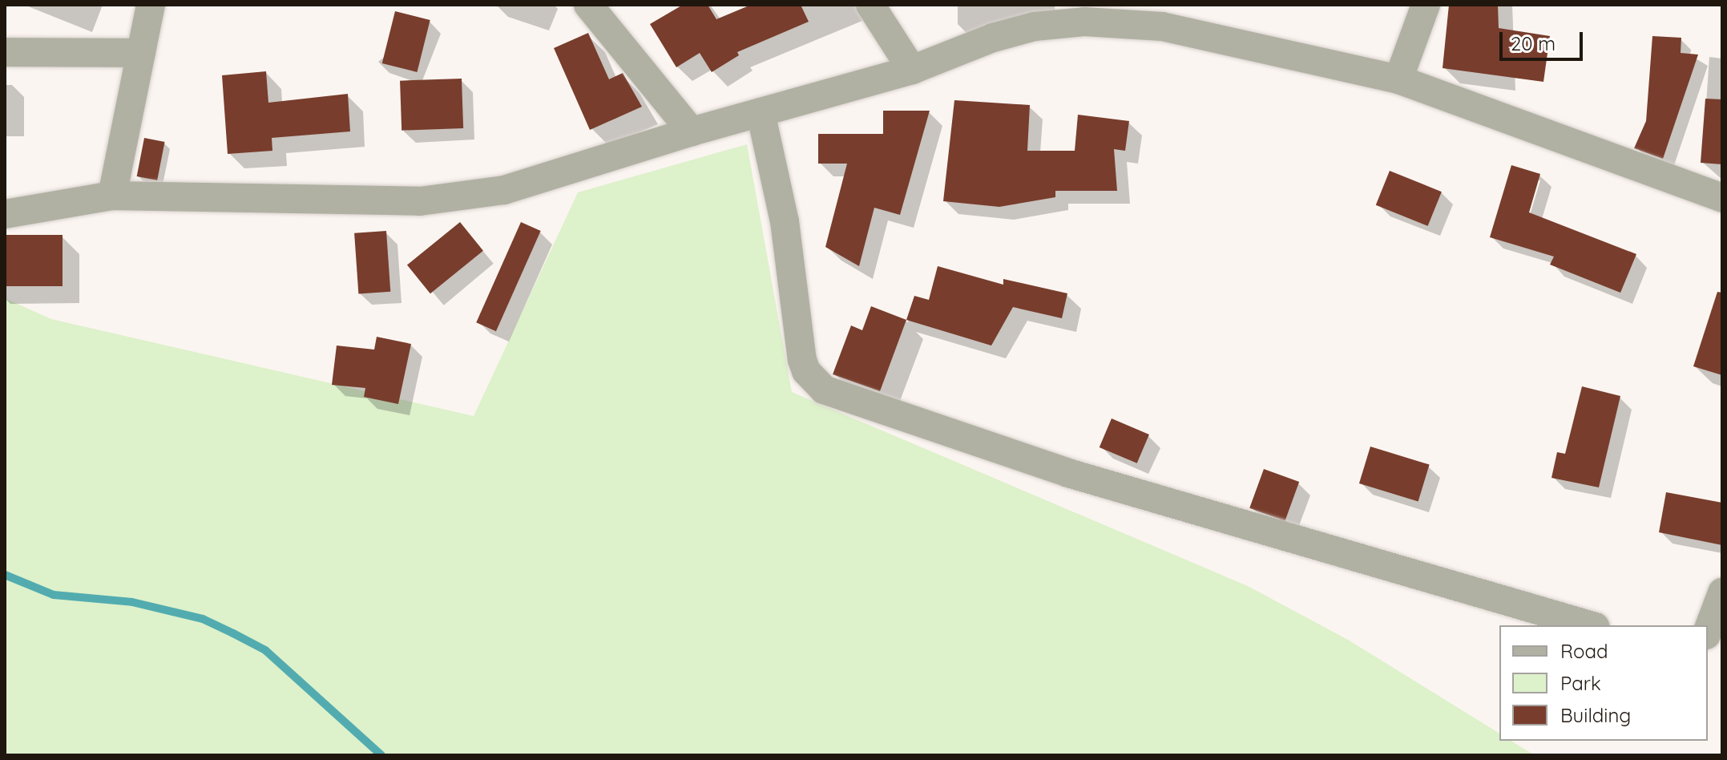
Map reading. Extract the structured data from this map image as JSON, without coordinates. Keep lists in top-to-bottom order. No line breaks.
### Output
{"legend":["Road","Park","Building"],"scale_bar":"20 m"}
